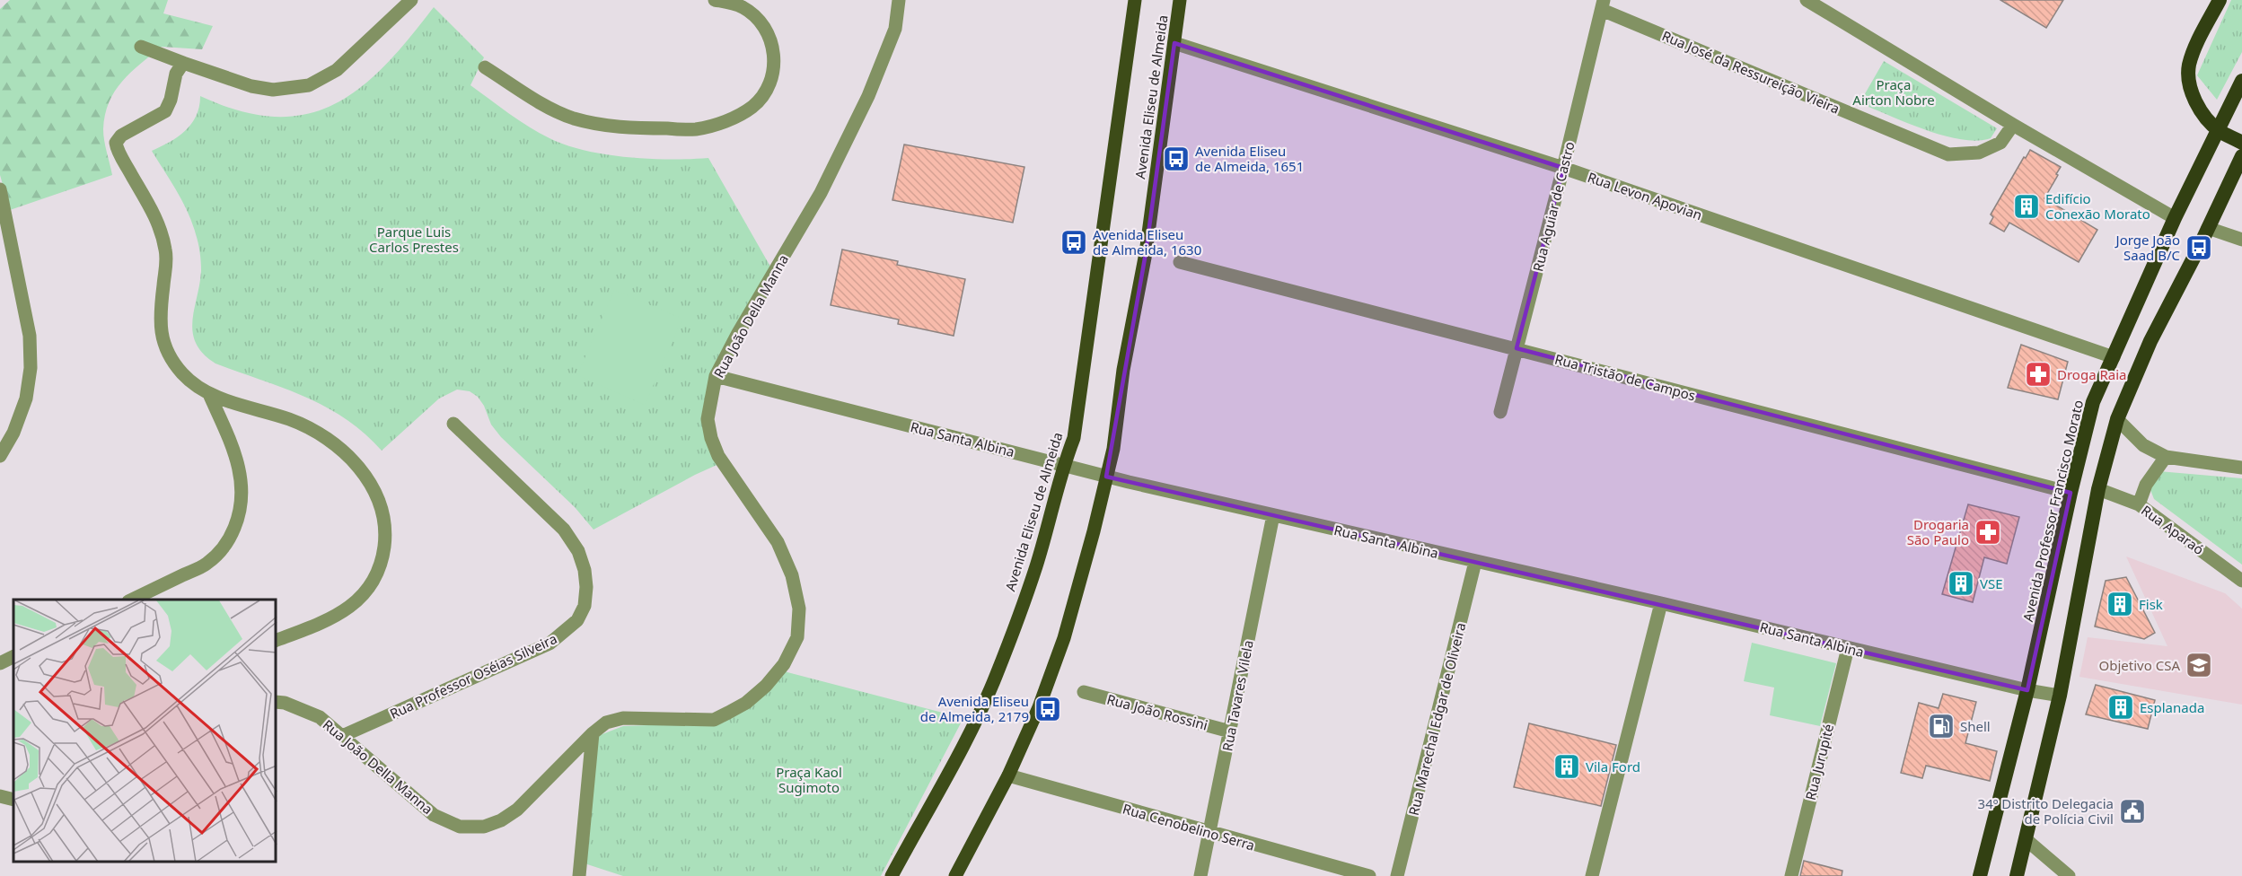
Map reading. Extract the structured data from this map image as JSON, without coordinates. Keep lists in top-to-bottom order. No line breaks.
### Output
{"streets":{"highway":["Avenida Professor Francisco Morato"],"main road":["Avenida Eliseu de Almeida"],"street":["Rua José da Ressureição Vieira","Rua Levon Apovian","Rua Aguiar de Castro","Rua João Della Manna","Rua Tristão de Campos","Rua Santa Albina","Rua Aparaó","Rua Professor Oséias Silveira","Rua Tavares Vilela","Rua João Rossini","Rua Marechal Edgar de Oliveira","Rua Jurupité","Rua Cenobelino Serra"]},"crossings":[["Rua José da Ressureição Vieira","Rua Aguiar de Castro"],["Avenida Eliseu de Almeida","Rua Levon Apovian"],["Avenida Eliseu de Almeida","Rua Santa Albina"],["Avenida Eliseu de Almeida","Rua Cenobelino Serra"],["Rua Levon Apovian","Rua Aguiar de Castro"],["Rua Levon Apovian","Avenida Professor Francisco Morato"],["Rua Aguiar de Castro","Rua Tristão de Campos"],["Rua João Della Manna","Rua Santa Albina"],["Rua João Della Manna","Rua Professor Oséias Silveira"],["Rua Tristão de Campos","Avenida Professor Francisco Morato"],["Rua Santa Albina","Avenida Professor Francisco Morato"],["Rua Santa Albina","Rua Tavares Vilela"],["Rua Santa Albina","Rua Marechal Edgar de Oliveira"],["Rua Santa Albina","Rua Jurupité"],["Rua Tavares Vilela","Rua João Rossini"],["Rua Tavares Vilela","Rua Cenobelino Serra"]],"parks":["Praça Airton Nobre","Parque Luis Carlos Prestes","Praça Kaol Sugimoto"],"places":{"bus stop":["Avenida Eliseu de Almeida, 1651","Avenida Eliseu de Almeida, 1630","Jorge João Saad B/C","Avenida Eliseu de Almeida, 2179"],"building":["Edifício Conexão Morato","VSE","Fisk","Esplanada","Vila Ford"],"pharmacy":["Droga Raia","Drogaria São Paulo"],"school or university":["Objetivo CSA"],"fuel station":["Shell"],"public building":["34º Distrito Delegacia de Polícia Civil"]}}
